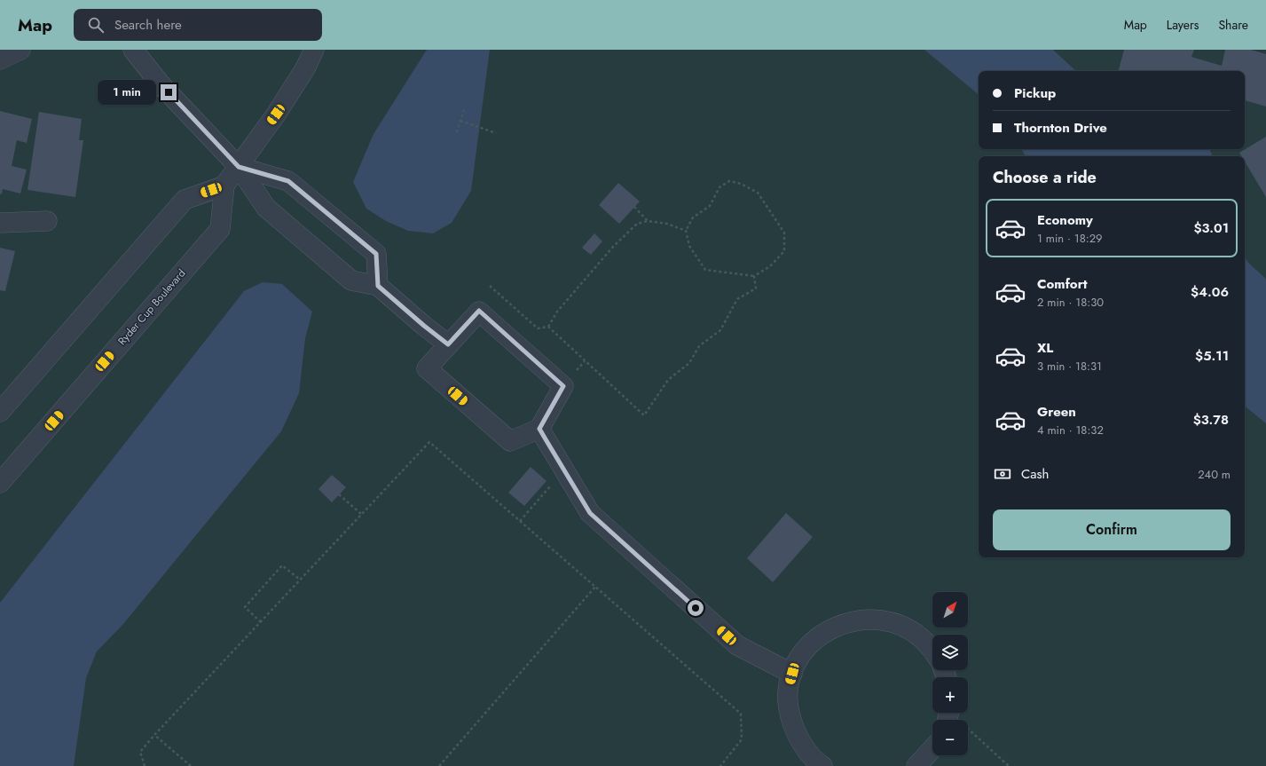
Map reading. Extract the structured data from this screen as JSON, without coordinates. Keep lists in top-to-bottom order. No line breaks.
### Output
{"streets":{"street":["Ryder Cup Boulevard"]},"north":"top right","page":{"header":"Map","search":"Search here","nav":["Map","Layers","Share"],"banner":["Pickup","Thornton Drive"],"bubble":"1 min","heading":"Choose a ride","list":[{"name":"Economy","note":"1 min · 18:29","value":"$3.01"},{"name":"Comfort","note":"2 min · 18:30","value":"$4.06"},{"name":"XL","note":"3 min · 18:31","value":"$5.11"},{"name":"Green","note":"4 min · 18:32","value":"$3.78"}],"pay":["Cash","240 m"],"buttons":"Confirm","map_buttons":["+","−"]}}
